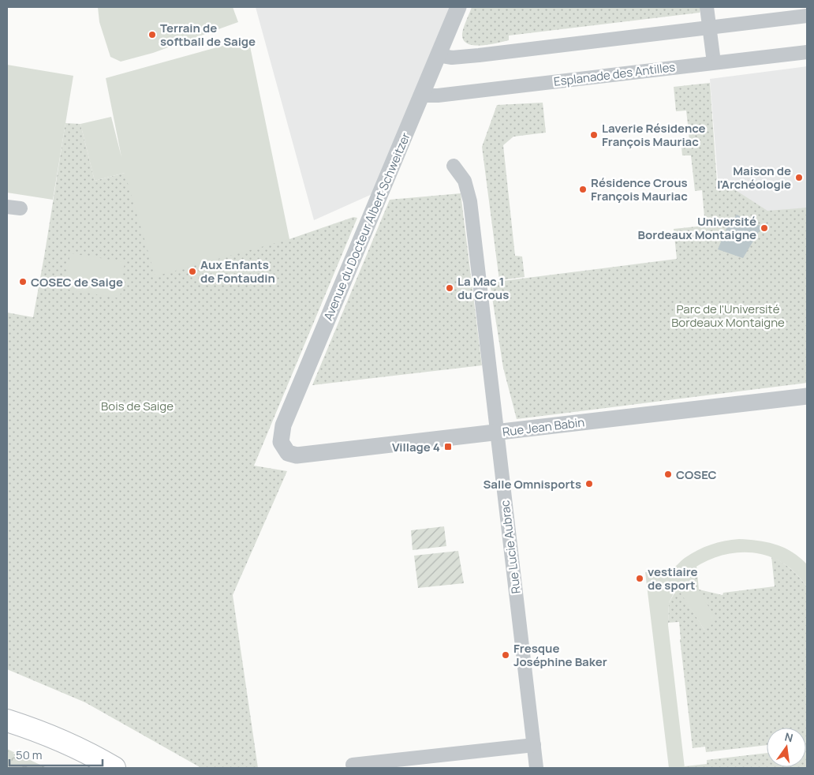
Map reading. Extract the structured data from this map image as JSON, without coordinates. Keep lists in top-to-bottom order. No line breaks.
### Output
{"streets":{"street":["Esplanade des Antilles","Avenue du Docteur Albert Schweitzer","Rue Jean Babin","Rue Lucie Aubrac"]},"crossings":[["Esplanade des Antilles","Avenue du Docteur Albert Schweitzer"],["Avenue du Docteur Albert Schweitzer","Rue Jean Babin"],["Rue Jean Babin","Rue Lucie Aubrac"]],"parks":["Parc de l'Université Bordeaux Montaigne","Bois de Saige"],"places":{"other":["Terrain de softball de Saige","Laverie Résidence François Mauriac","Maison de l'Archéologie","Résidence Crous François Mauriac","Université Bordeaux Montaigne","Aux Enfants de Fontaudin","COSEC de Saige","La Mac 1 du Crous","COSEC","Salle Omnisports","vestiaire de sport","Fresque Joséphine Baker"],"transit":["Village 4"]},"scale_bar":"50 m","north":"top"}
